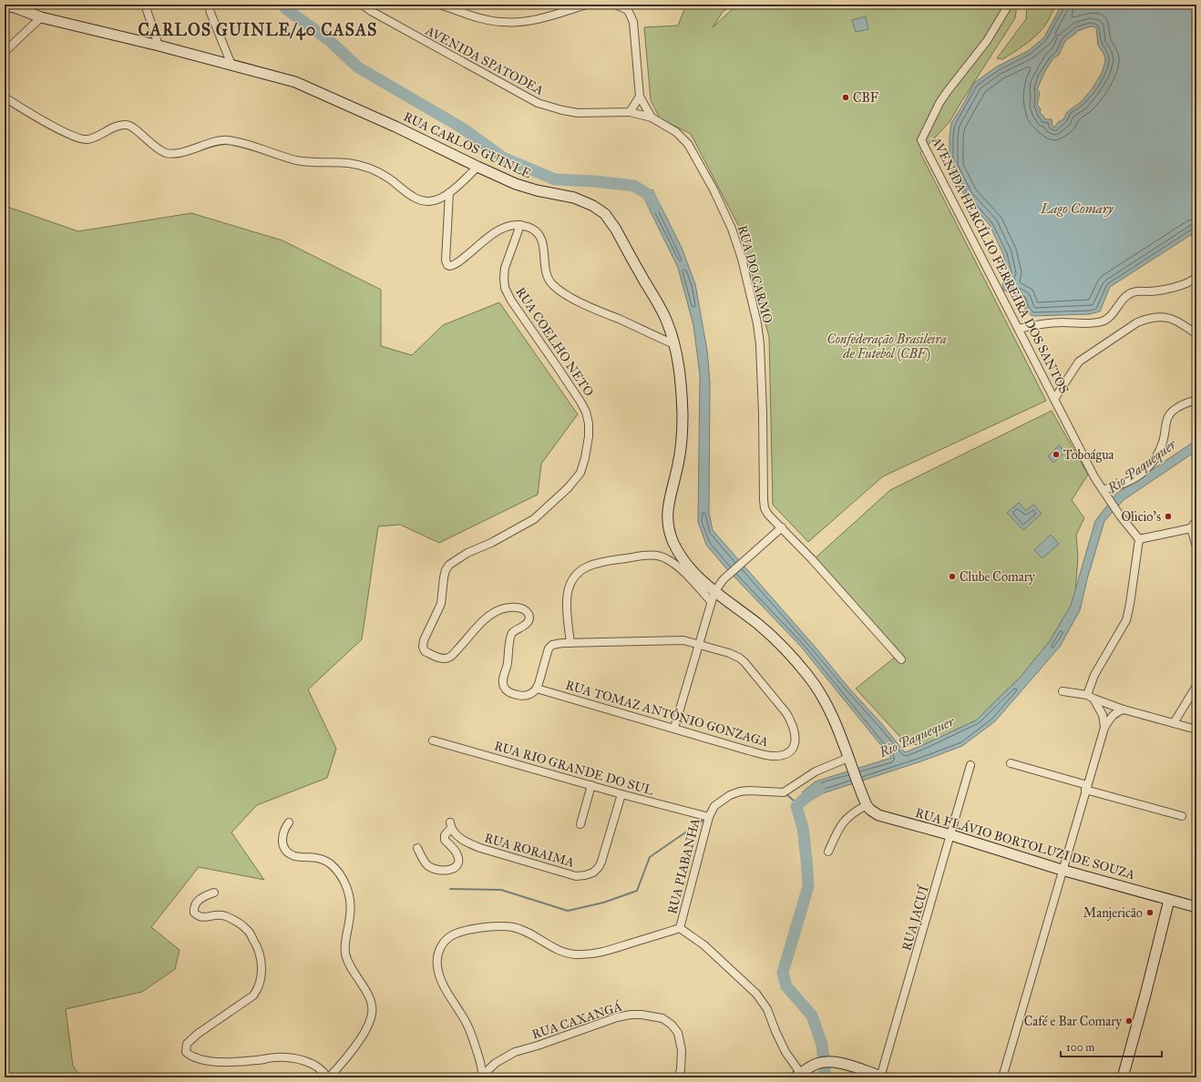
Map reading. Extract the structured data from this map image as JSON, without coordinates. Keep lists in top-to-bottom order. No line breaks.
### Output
{"streets":{"street":["AVENIDA SPATODEA","RUA CARLOS GUINLE","AVENIDA HERCÍLIO FERREIRA DOS SANTOS","RUA DO CARMO","RUA COELHO NETO","RUA TOMAZ ANTÔNIO GONZAGA","RUA RIO GRANDE DO SUL","RUA FLÁVIO BORTOLUZI DE SOUZA","RUA RORAIMA","RUA PIABANHA","RUA JACUÍ","RUA CAXANGÁ"]},"crossings":[["AVENIDA SPATODEA","RUA DO CARMO"],["RUA CARLOS GUINLE","RUA FLÁVIO BORTOLUZI DE SOUZA"],["RUA CARLOS GUINLE","RUA PIABANHA"],["RUA COELHO NETO","RUA TOMAZ ANTÔNIO GONZAGA"],["RUA RIO GRANDE DO SUL","RUA RORAIMA"],["RUA RIO GRANDE DO SUL","RUA PIABANHA"],["RUA FLÁVIO BORTOLUZI DE SOUZA","RUA PIABANHA"],["RUA FLÁVIO BORTOLUZI DE SOUZA","RUA JACUÍ"]],"districts":["CARLOS GUINLE/40 CASAS"],"water":["Lago Comary","Rio Paquequer"],"parks":["Confederação Brasileira de Futebol (CBF)"],"places":["CBF","Toboágua","Olicio's","Clube Comary","Manjericão","Café e Bar Comary"],"scale_bar":"100 m"}
